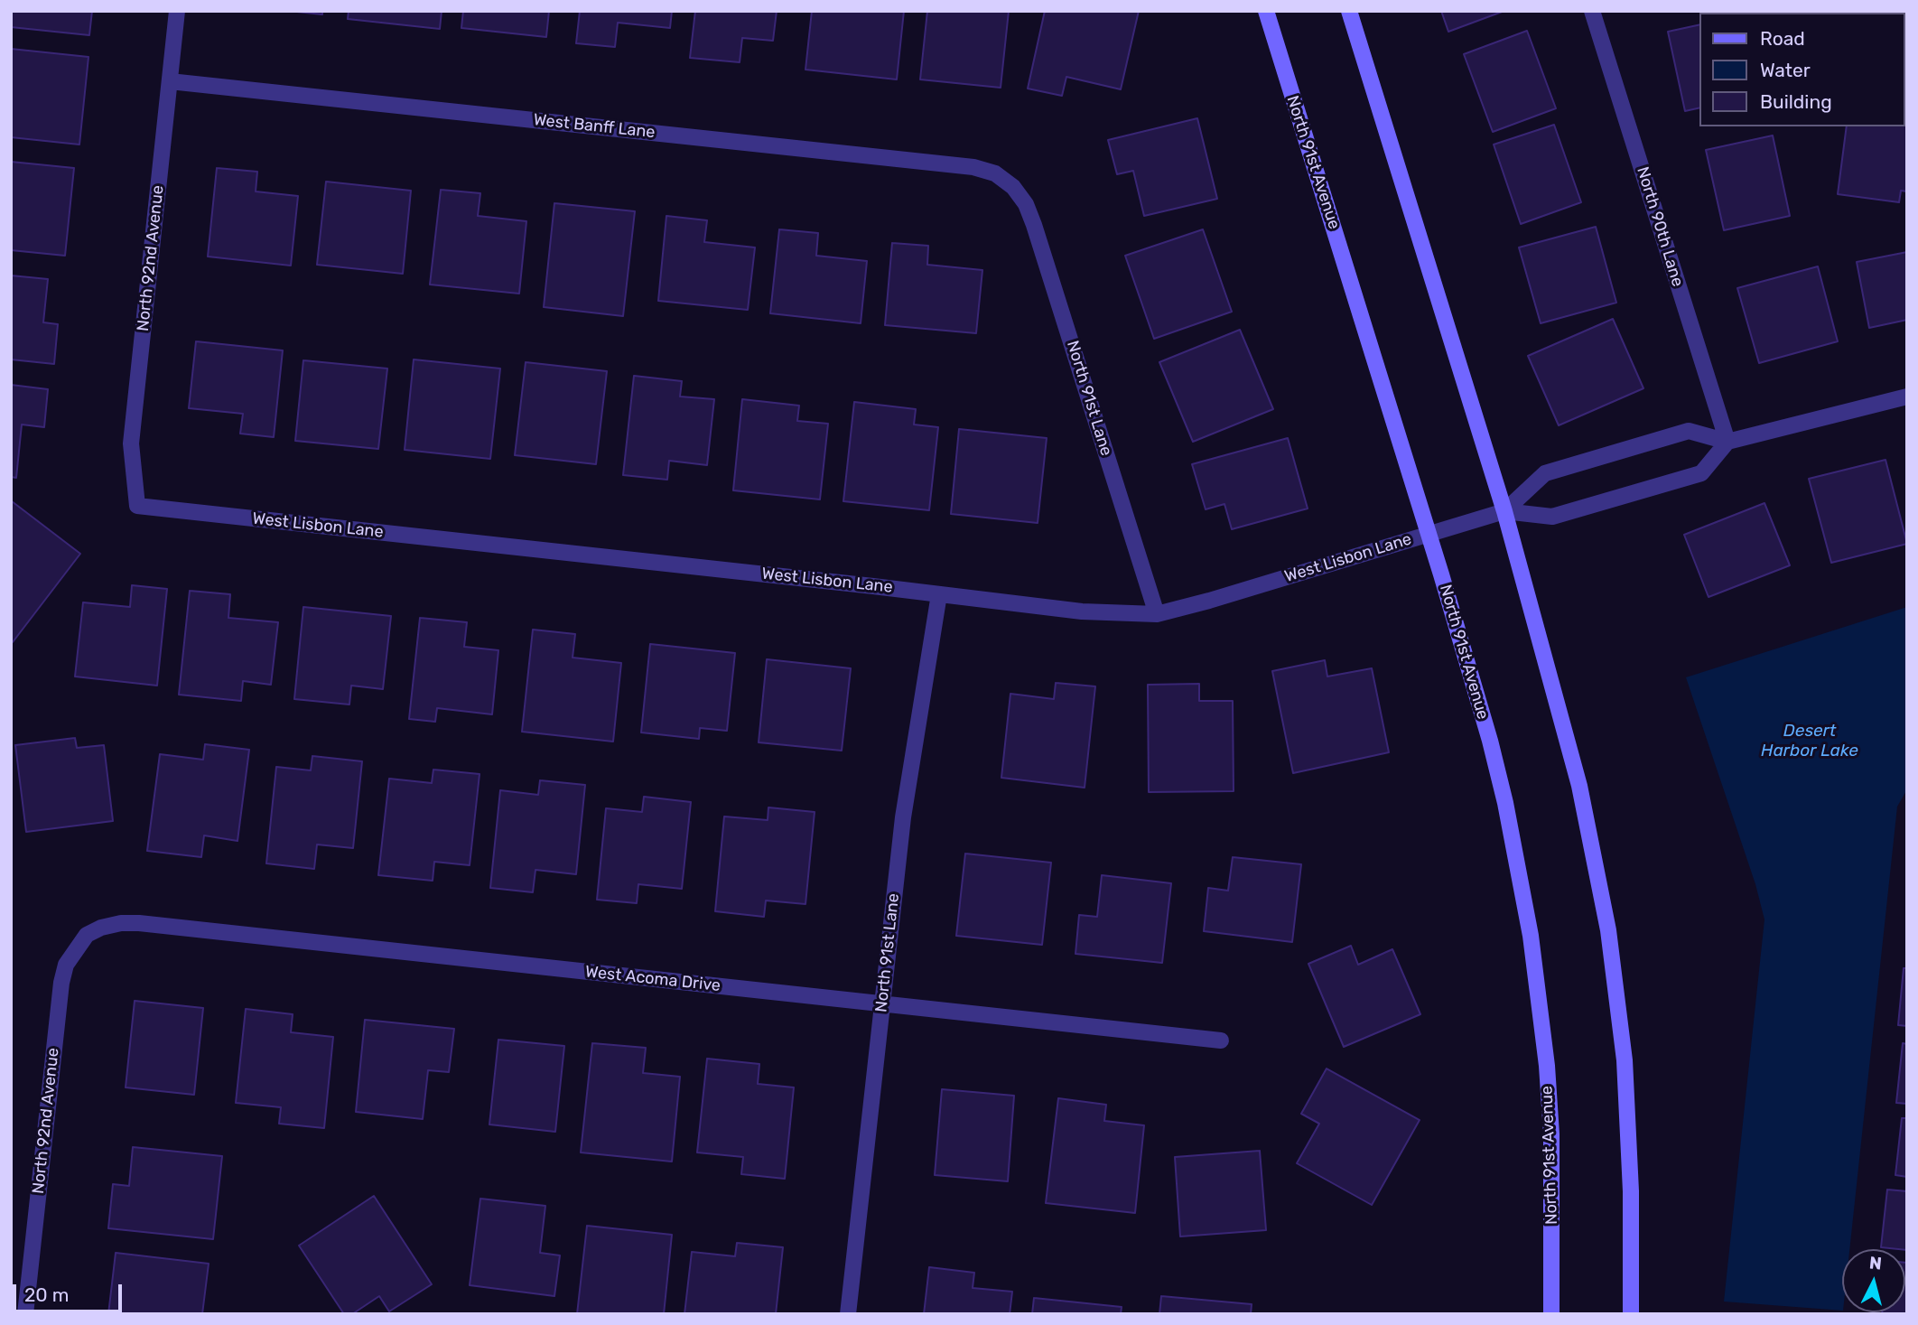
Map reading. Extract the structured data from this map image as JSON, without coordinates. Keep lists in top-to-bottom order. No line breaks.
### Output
{"streets":{"main road":["North 91st Avenue"],"street":["West Banff Lane","North 90th Lane","North 92nd Avenue","North 91st Lane","West Lisbon Lane","West Acoma Drive"]},"crossings":[["West Banff Lane","North 92nd Avenue"],["West Banff Lane","North 91st Lane"],["North 91st Avenue","West Lisbon Lane"],["North 90th Lane","West Lisbon Lane"],["North 92nd Avenue","West Lisbon Lane"],["North 92nd Avenue","West Acoma Drive"],["North 91st Lane","West Lisbon Lane"],["North 91st Lane","West Acoma Drive"]],"water":["Desert Harbor Lake"],"legend":["Road","Water","Building"],"scale_bar":"20 m","north":"top"}
